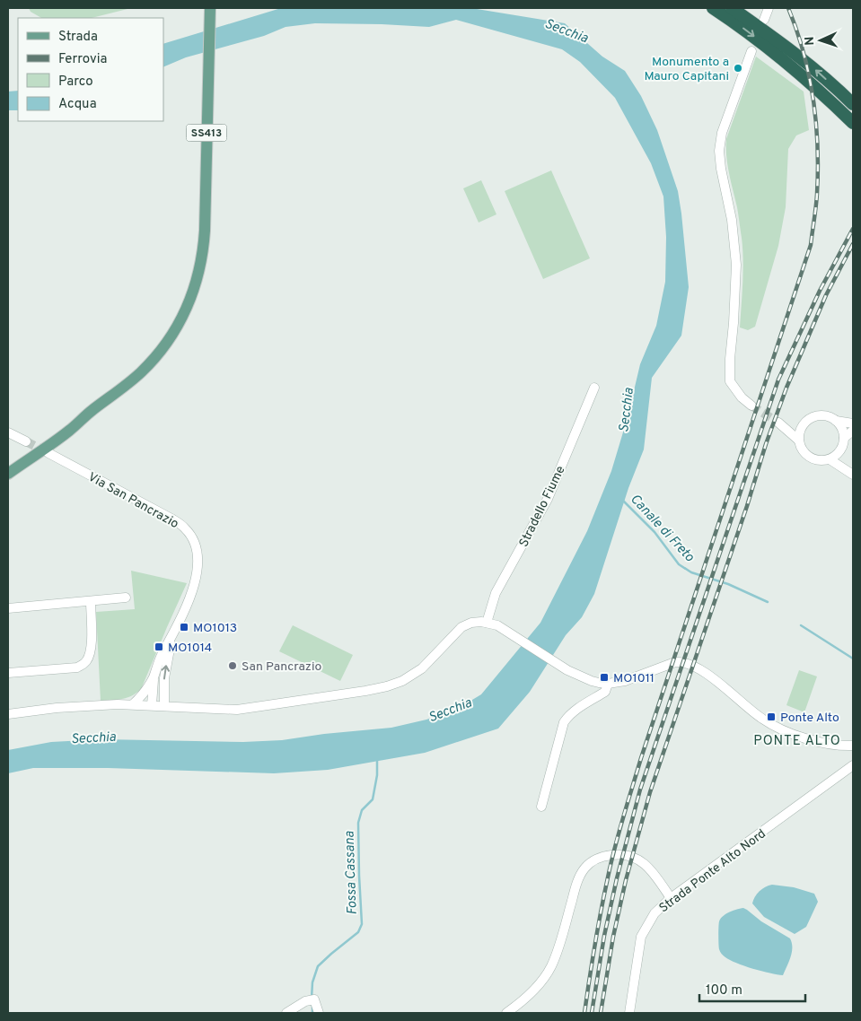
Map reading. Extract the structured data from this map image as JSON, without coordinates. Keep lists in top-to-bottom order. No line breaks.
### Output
{"streets":{"main road":["SS413"],"street":["Via San Pancrazio","Stradello Fiume","Strada Ponte Alto Nord"]},"districts":["PONTE ALTO"],"water":["Secchia","Canale di Freto","Fossa Cassana"],"places":{"other":["Monumento a Mauro Capitani","San Pancrazio"],"transit":["MO1013","MO1014","MO1011","Ponte Alto"]},"legend":["Strada","Ferrovia","Parco","Acqua"],"scale_bar":"100 m","north":"left"}
